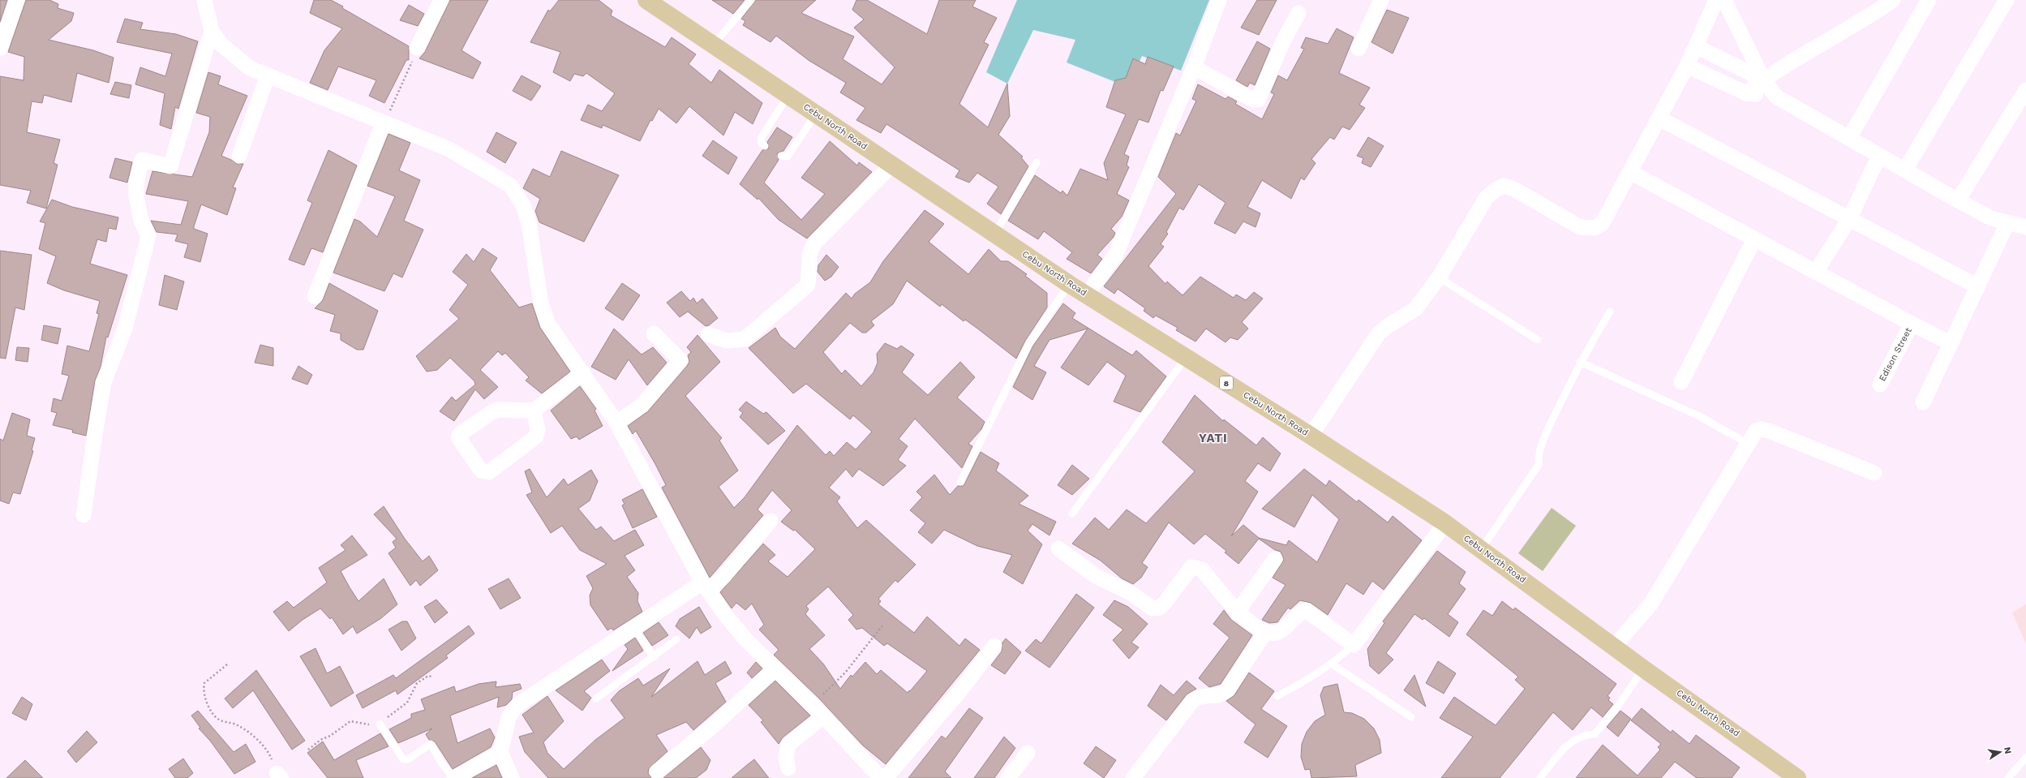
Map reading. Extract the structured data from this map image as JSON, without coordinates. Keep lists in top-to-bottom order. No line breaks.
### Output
{"streets":{"main road":["Cebu North Road","8"],"street":["Edison Street"]},"districts":["YATI"],"north":"right"}
